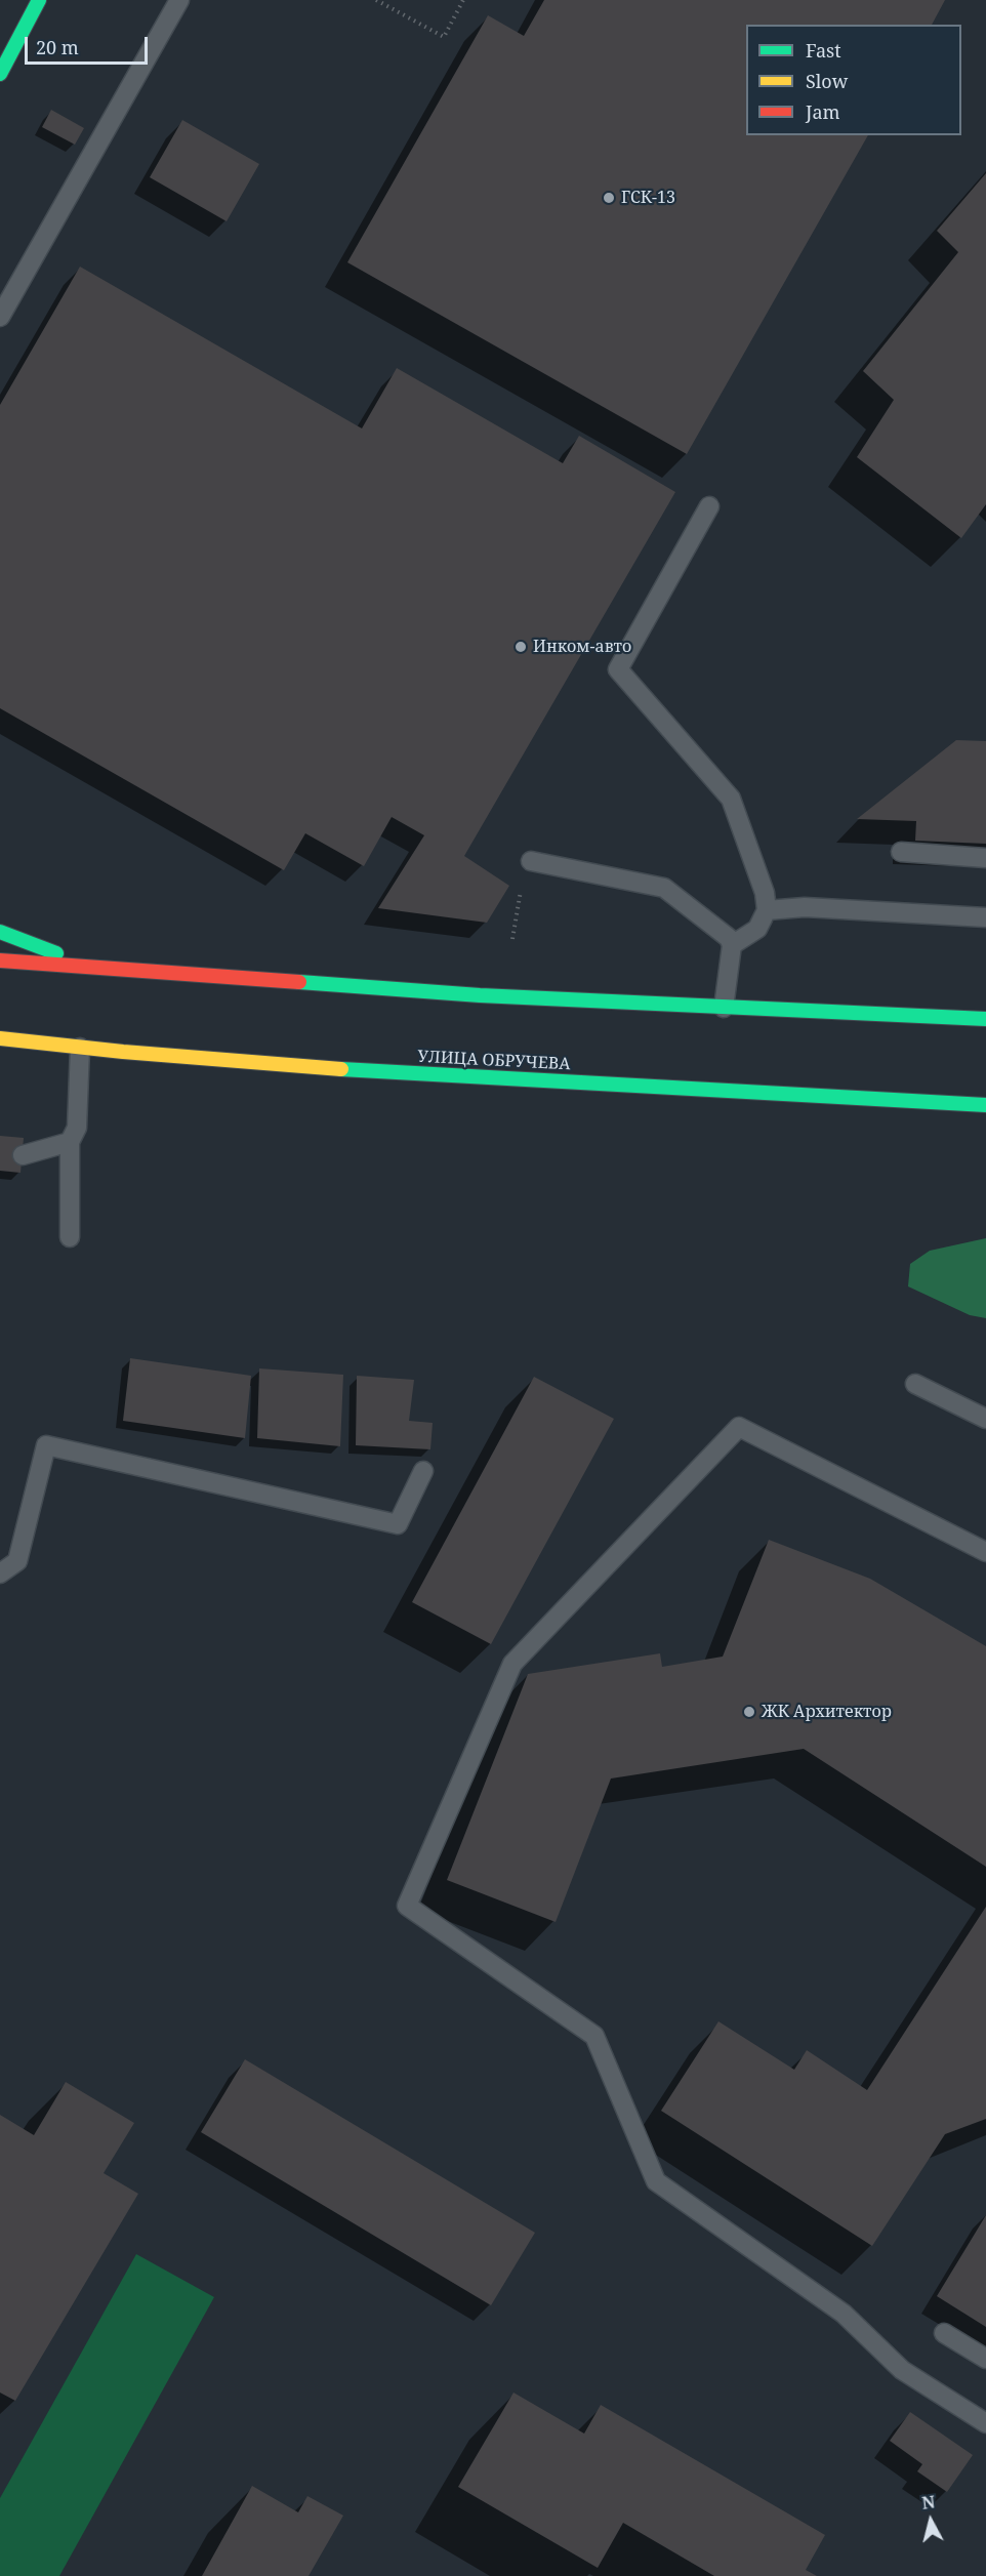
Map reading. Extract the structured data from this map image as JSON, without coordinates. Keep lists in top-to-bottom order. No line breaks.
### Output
{"streets":{"main road":["УЛИЦА ОБРУЧЕВА"]},"places":["ГСК-13","Инком-авто","ЖК Архитектор"],"legend":["Fast","Slow","Jam"],"scale_bar":"20 m","north":"top"}
